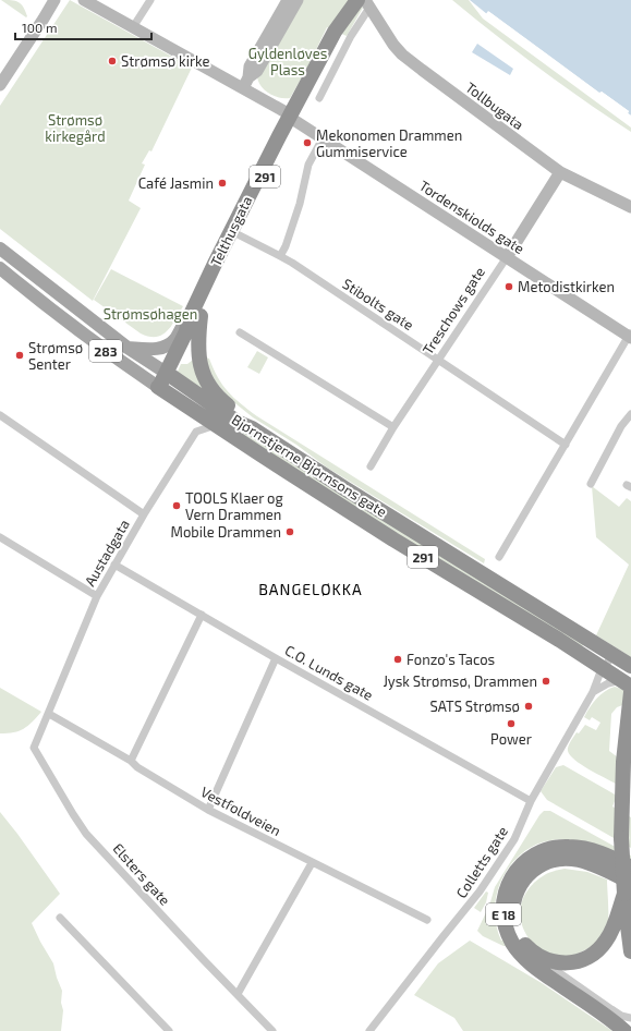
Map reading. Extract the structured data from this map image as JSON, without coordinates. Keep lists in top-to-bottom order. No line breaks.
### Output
{"streets":{"highway":["291","Telthusgata","Bjørnstjerne Bjørnsons gate","E 18"],"main road":["Tollbugata","Tordenskiolds gate","Treschows gate","283"],"street":["Stibolts gate","Austadgata","C.O. Lunds gate","Vestfoldveien","Colletts gate","Elsters gate"]},"crossings":[["Tollbugata","Telthusgata"],["Tollbugata","Treschows gate"],["Tordenskiolds gate","Telthusgata"],["Tordenskiolds gate","Treschows gate"],["Telthusgata","Stibolts gate"],["Telthusgata","Bjørnstjerne Bjørnsons gate"],["Stibolts gate","Treschows gate"],["Bjørnstjerne Bjørnsons gate","Austadgata"],["Bjørnstjerne Bjørnsons gate","Colletts gate"],["Austadgata","C.O. Lunds gate"],["Austadgata","Vestfoldveien"],["Austadgata","Elsters gate"],["C.O. Lunds gate","Colletts gate"],["Vestfoldveien","Elsters gate"]],"districts":["BANGELØKKA"],"parks":["Gyldenløves Plass","Strømsø kirkegård","Strømsøhagen"],"places":["Strømsø kirke","Mekonomen Drammen Gummiservice","Café Jasmin","Metodistkirken","Strømsø Senter","TOOLS Klaer og Vern Drammen","Mobile Drammen","Fonzo's Tacos","Jysk Strømsø, Drammen","SATS Strømsø","Power"],"scale_bar":"100 m"}
